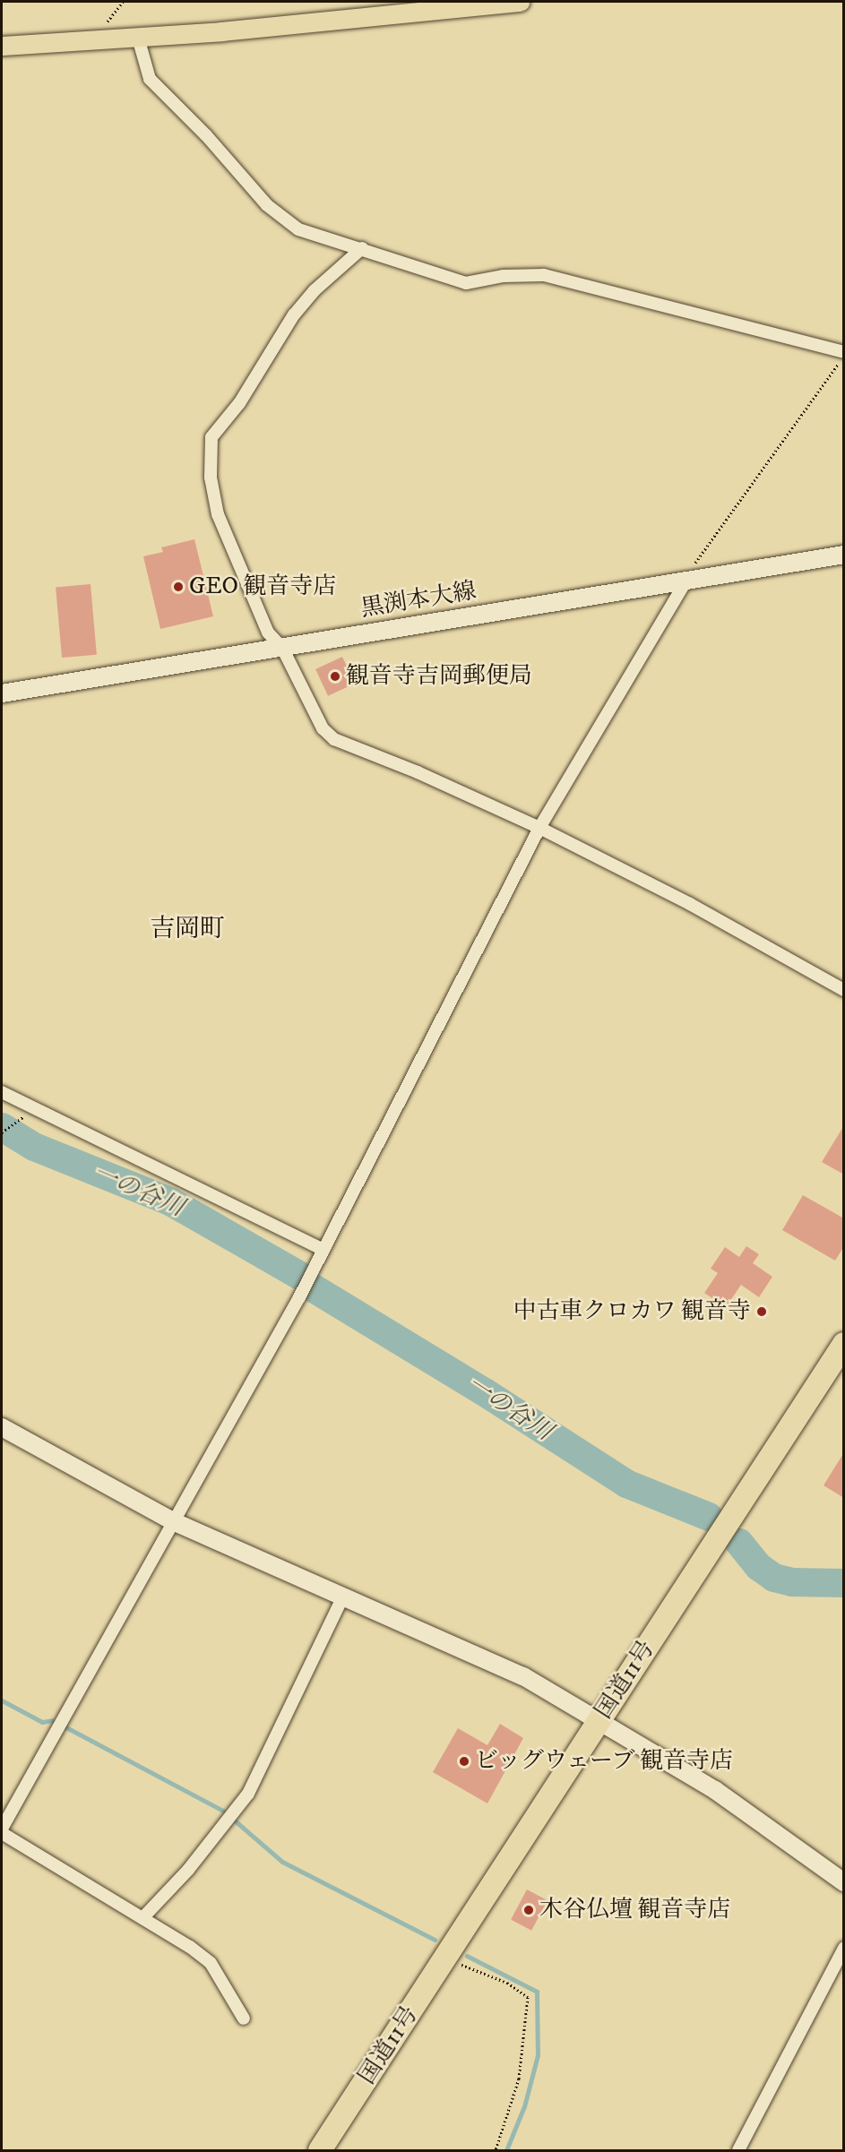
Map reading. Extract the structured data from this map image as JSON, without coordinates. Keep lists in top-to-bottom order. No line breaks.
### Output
{"streets":{"highway":["国道11号"],"street":["黒渕本大線"]},"districts":["吉岡町"],"water":["一の谷川"],"places":["GEO 観音寺店","観音寺吉岡郵便局","中古車クロカワ 観音寺","ビッグウェーブ 観音寺店","木谷仏壇 観音寺店"]}
